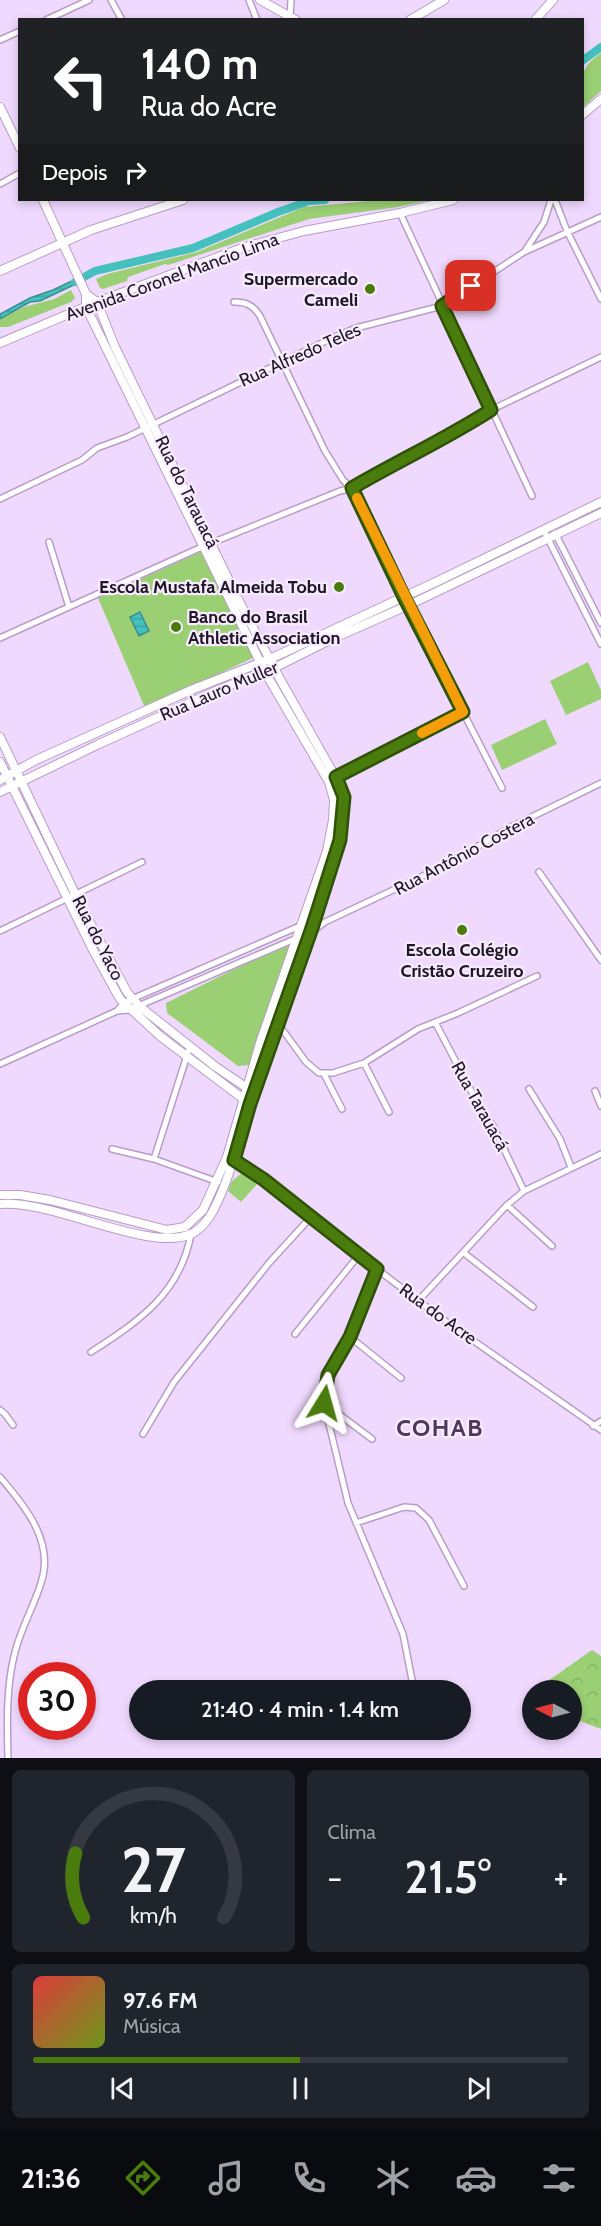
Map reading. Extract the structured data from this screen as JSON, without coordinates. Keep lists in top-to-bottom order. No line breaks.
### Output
{"streets":{"main road":["Avenida Coronel Mancio Lima","Rua do Tarauacá","Rua Lauro Muller","Rua do Yaco"],"street":["Rua Alfredo Teles","Rua Antônio Costera","Rua Tarauacá","Rua do Acre"]},"crossings":[["Avenida Coronel Mancio Lima","Rua do Tarauacá"],["Rua Alfredo Teles","Rua do Tarauacá"],["Rua do Tarauacá","Rua Lauro Muller"],["Rua do Tarauacá","Rua Antônio Costera"],["Rua do Tarauacá","Rua do Yaco"],["Rua Lauro Muller","Rua do Yaco"],["Rua Antônio Costera","Rua do Yaco"]],"districts":["COHAB"],"places":["Supermercado Cameli","Escola Mustafa Almeida Tobu","Banco do Brasil Athletic Association","Escola Colégio Cristão Cruzeiro"],"north":"left","page":{"turn":["140 m","Rua do Acre"],"then":"Depois","limit":"30","trip":"21:40 · 4 min · 1.4 km","tile":"Clima","heat":["−","21.5°","+"],"song":["97.6 FM","Música"],"tabs":"21:36","gauge":["27","km/h"]}}
